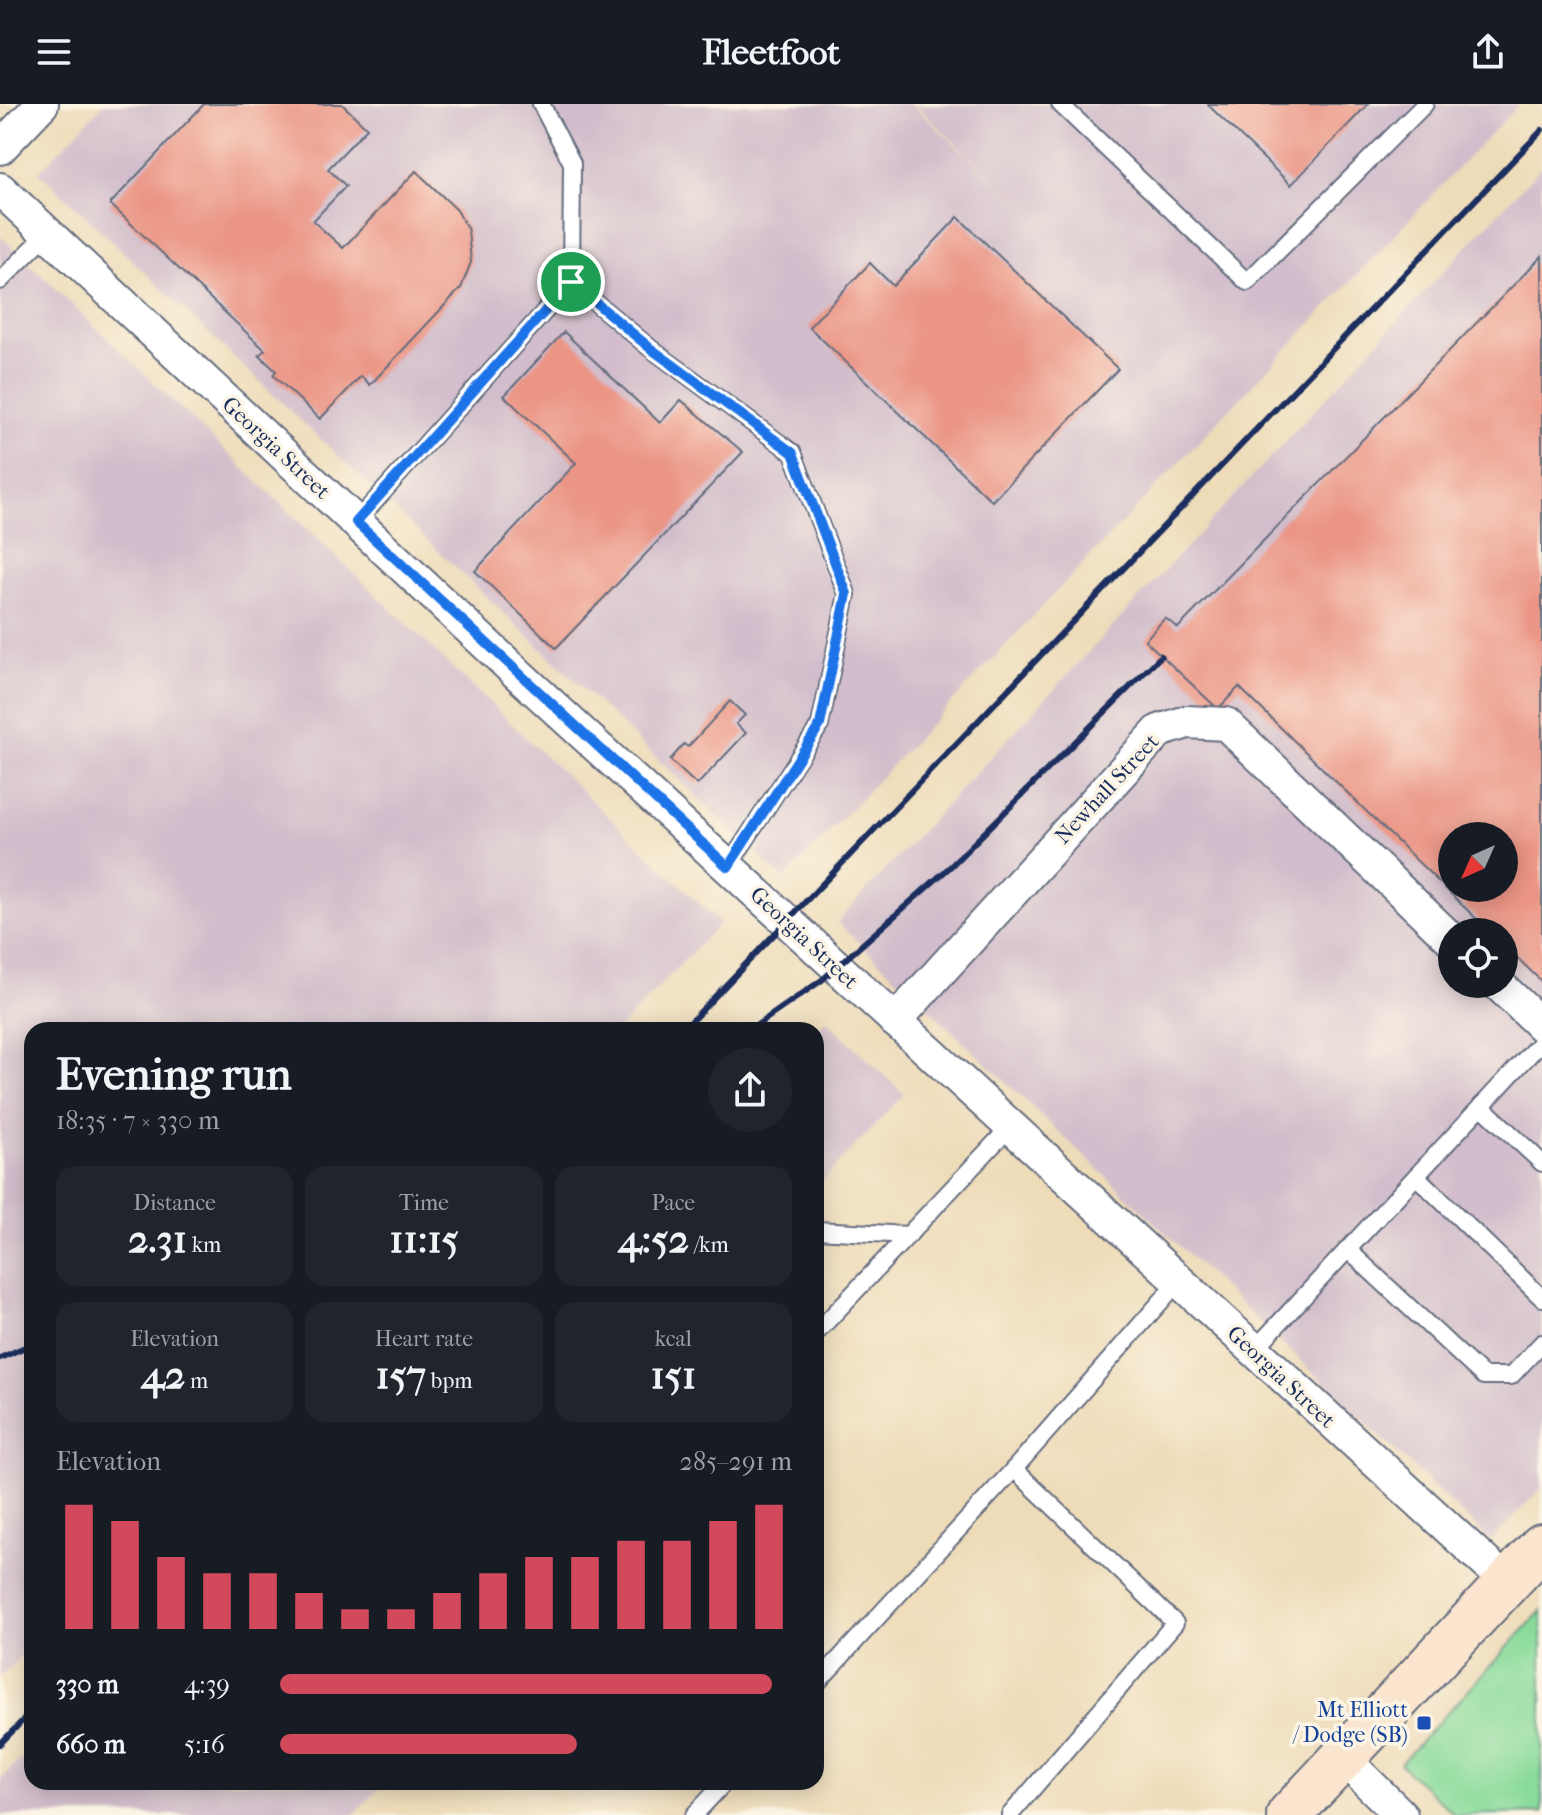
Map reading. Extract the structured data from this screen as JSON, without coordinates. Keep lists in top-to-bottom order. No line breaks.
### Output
{"streets":{"street":["Georgia Street","Newhall Street"]},"crossings":[["Georgia Street","Newhall Street"]],"places":{"transit":["Mt Elliott / Dodge (SB)"]},"north":"bottom left","page":{"header":"Fleetfoot","heading":["Evening run","18:35 · 7 × 330 m"],"stats":[["Distance","2.31 km"],["Time","11:15"],["Pace","4:52 /km"],["Elevation","42 m"],["Heart rate","157 bpm"],["kcal","151"]],"chart":["Elevation","285–291 m"],"list":[{"name":"330 m","note":"4:39"},{"name":"660 m","note":"5:16"}]}}
